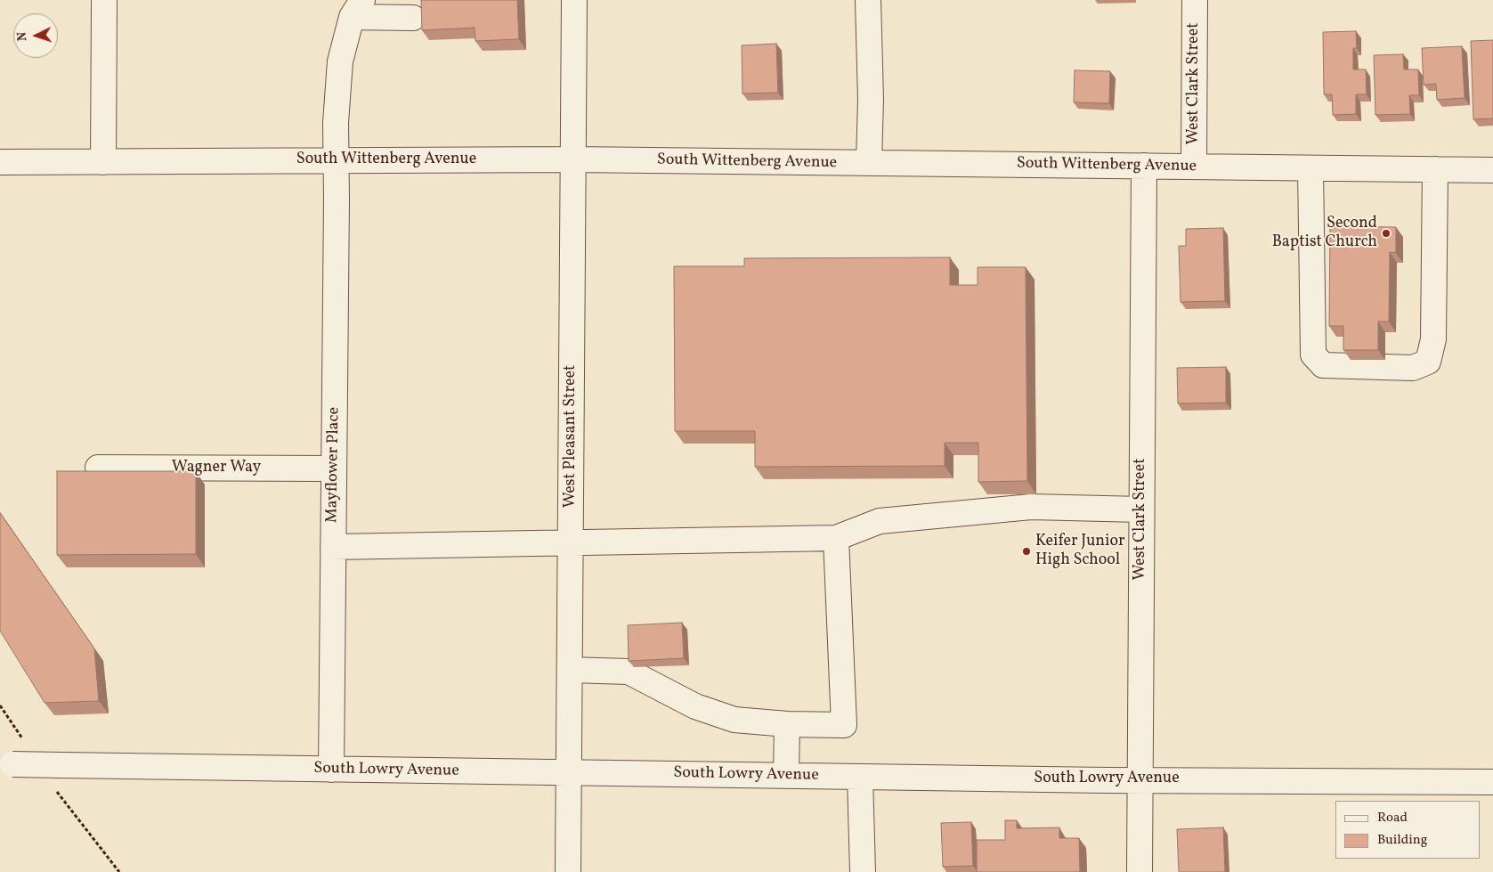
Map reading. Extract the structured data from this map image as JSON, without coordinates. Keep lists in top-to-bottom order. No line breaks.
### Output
{"streets":{"street":["West Clark Street","South Wittenberg Avenue","West Pleasant Street","Mayflower Place","Wagner Way","South Lowry Avenue"]},"crossings":[["West Clark Street","South Wittenberg Avenue"],["West Clark Street","South Lowry Avenue"],["South Wittenberg Avenue","West Pleasant Street"],["South Wittenberg Avenue","Mayflower Place"],["West Pleasant Street","South Lowry Avenue"],["Mayflower Place","Wagner Way"],["Mayflower Place","South Lowry Avenue"]],"places":["Second Baptist Church","Keifer Junior High School"],"legend":["Road","Building"],"north":"left"}
